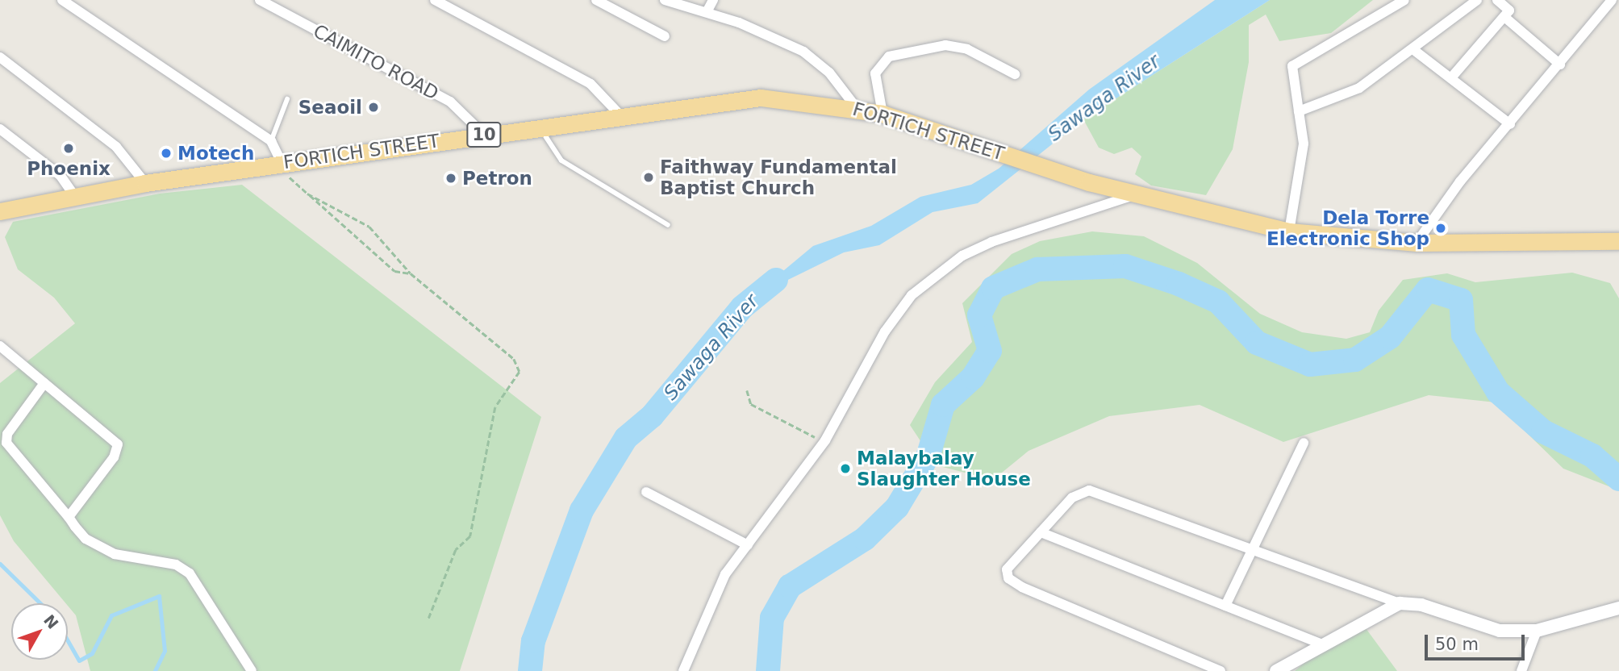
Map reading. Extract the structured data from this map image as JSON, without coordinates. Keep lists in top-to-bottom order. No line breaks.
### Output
{"streets":{"highway":["FORTICH STREET","10"],"street":["CAIMITO ROAD"]},"crossings":[["CAIMITO ROAD","FORTICH STREET"]],"water":["Sawaga River"],"places":["Seaoil","Phoenix","Motech","Faithway Fundamental Baptist Church","Petron","Dela Torre Electronic Shop","Malaybalay Slaughter House"],"scale_bar":"50 m","north":"top right"}
